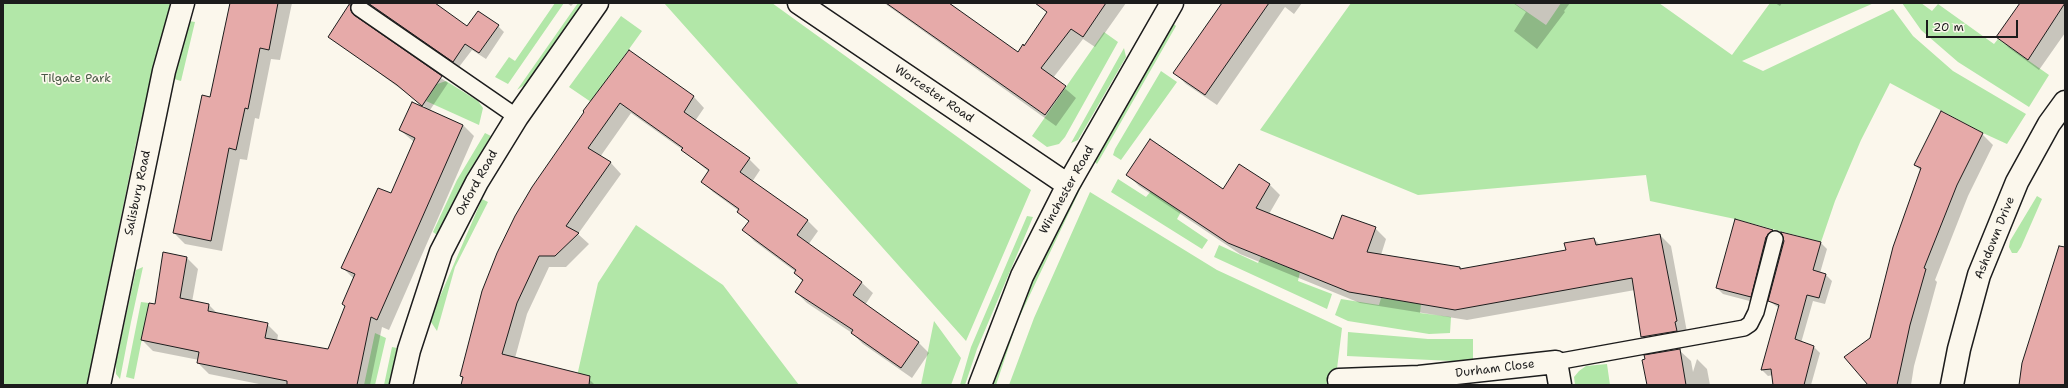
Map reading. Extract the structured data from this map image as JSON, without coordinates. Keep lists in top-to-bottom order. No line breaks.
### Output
{"streets":{"street":["Worcester Road","Oxford Road","Winchester Road","Salisbury Road","Ashdown Drive","Durham Close"]},"crossings":[["Worcester Road","Winchester Road"]],"parks":["Tilgate Park"],"scale_bar":"20 m"}
